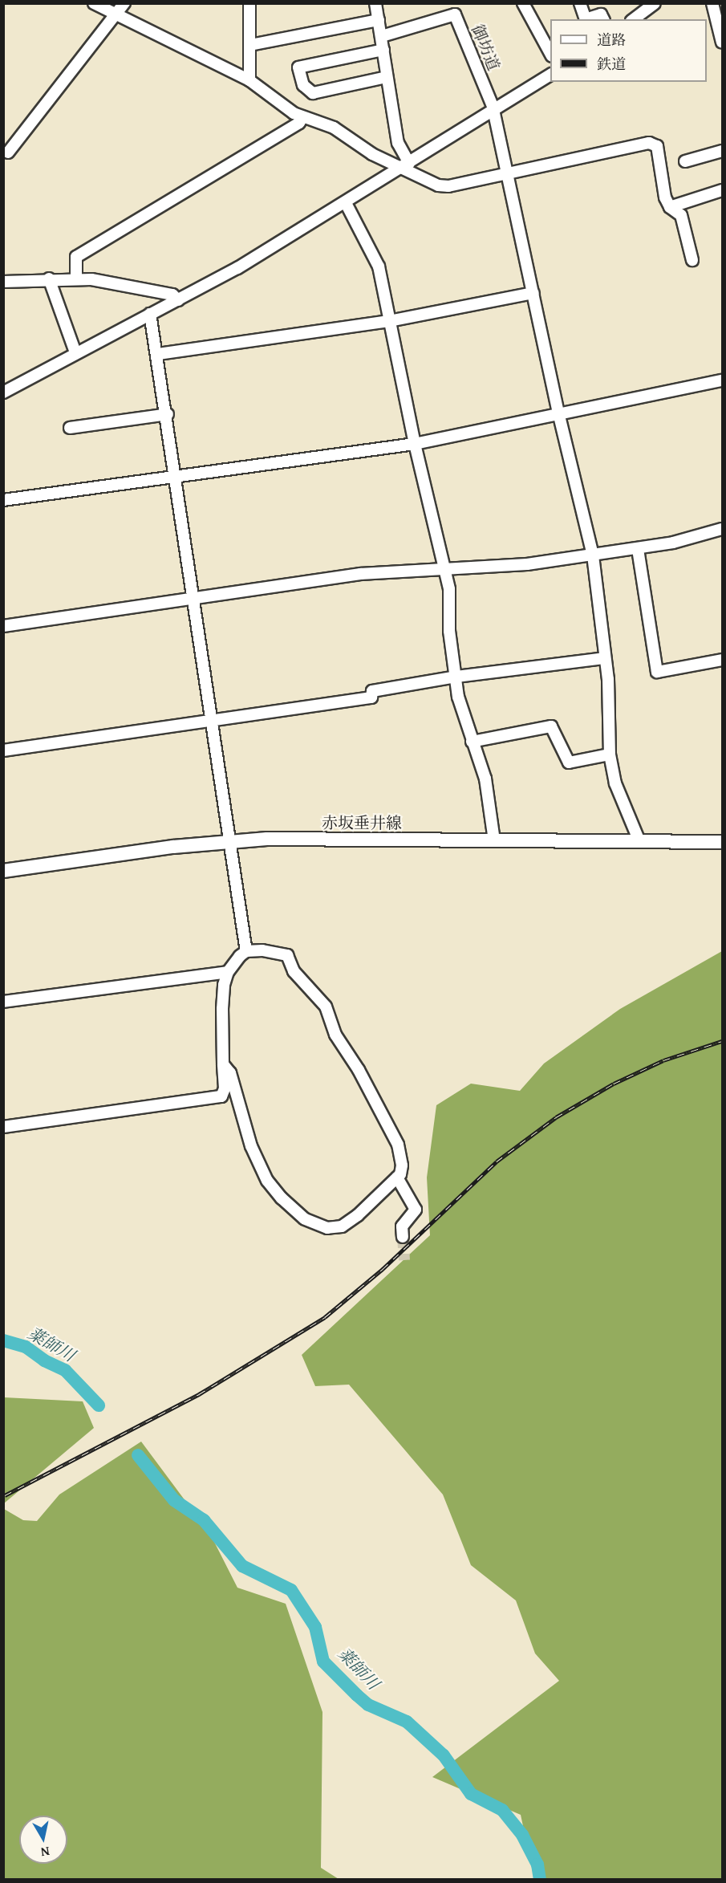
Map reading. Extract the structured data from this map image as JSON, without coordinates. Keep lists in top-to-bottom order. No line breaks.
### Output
{"streets":{"main road":["赤坂垂井線"],"street":["御坊道"]},"water":["薬師川"],"legend":["道路","鉄道"],"north":"bottom"}
